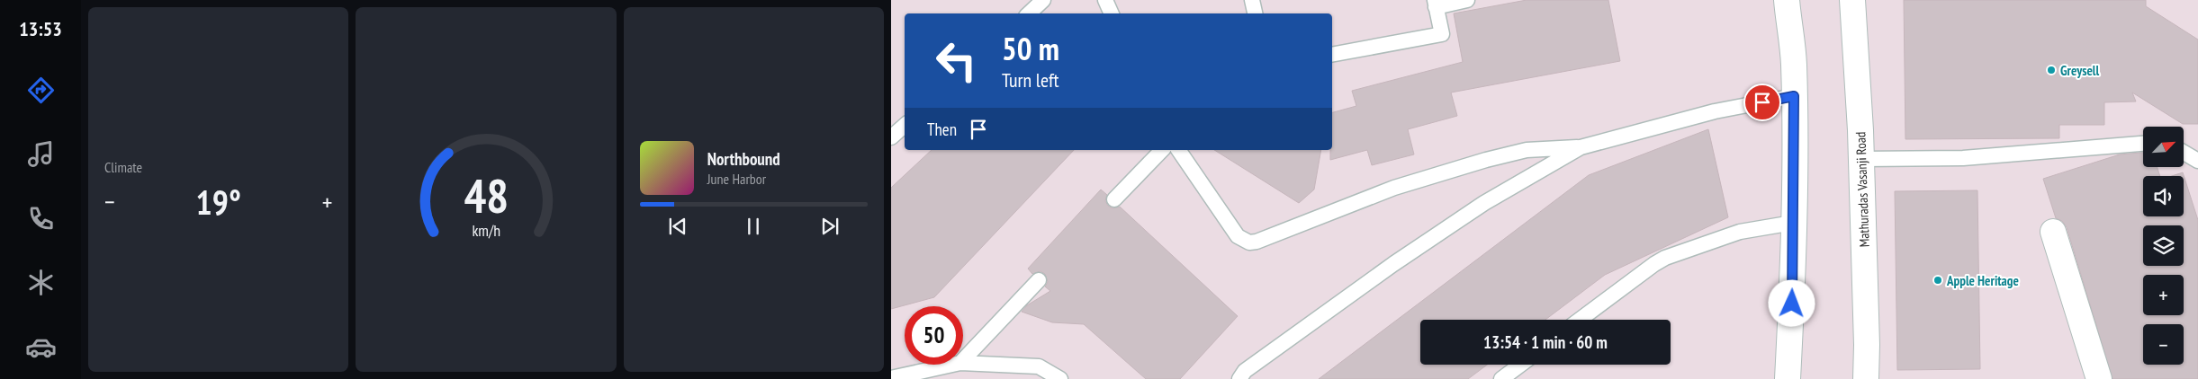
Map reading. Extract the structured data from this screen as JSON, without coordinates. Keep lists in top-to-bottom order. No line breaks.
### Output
{"streets":{"main road":["Mathuradas Vasanji Road"]},"places":["Greysell","Apple Heritage"],"north":"top right","page":{"tabs":"13:53","tile":"Climate","turn":["50 m","Turn left"],"then":"Then","map_buttons":["+","−"],"song":["Northbound","June Harbor"],"heat":["−","19°","+"],"limit":"50","trip":"13:54 · 1 min · 60 m","gauge":["48","km/h"]}}
